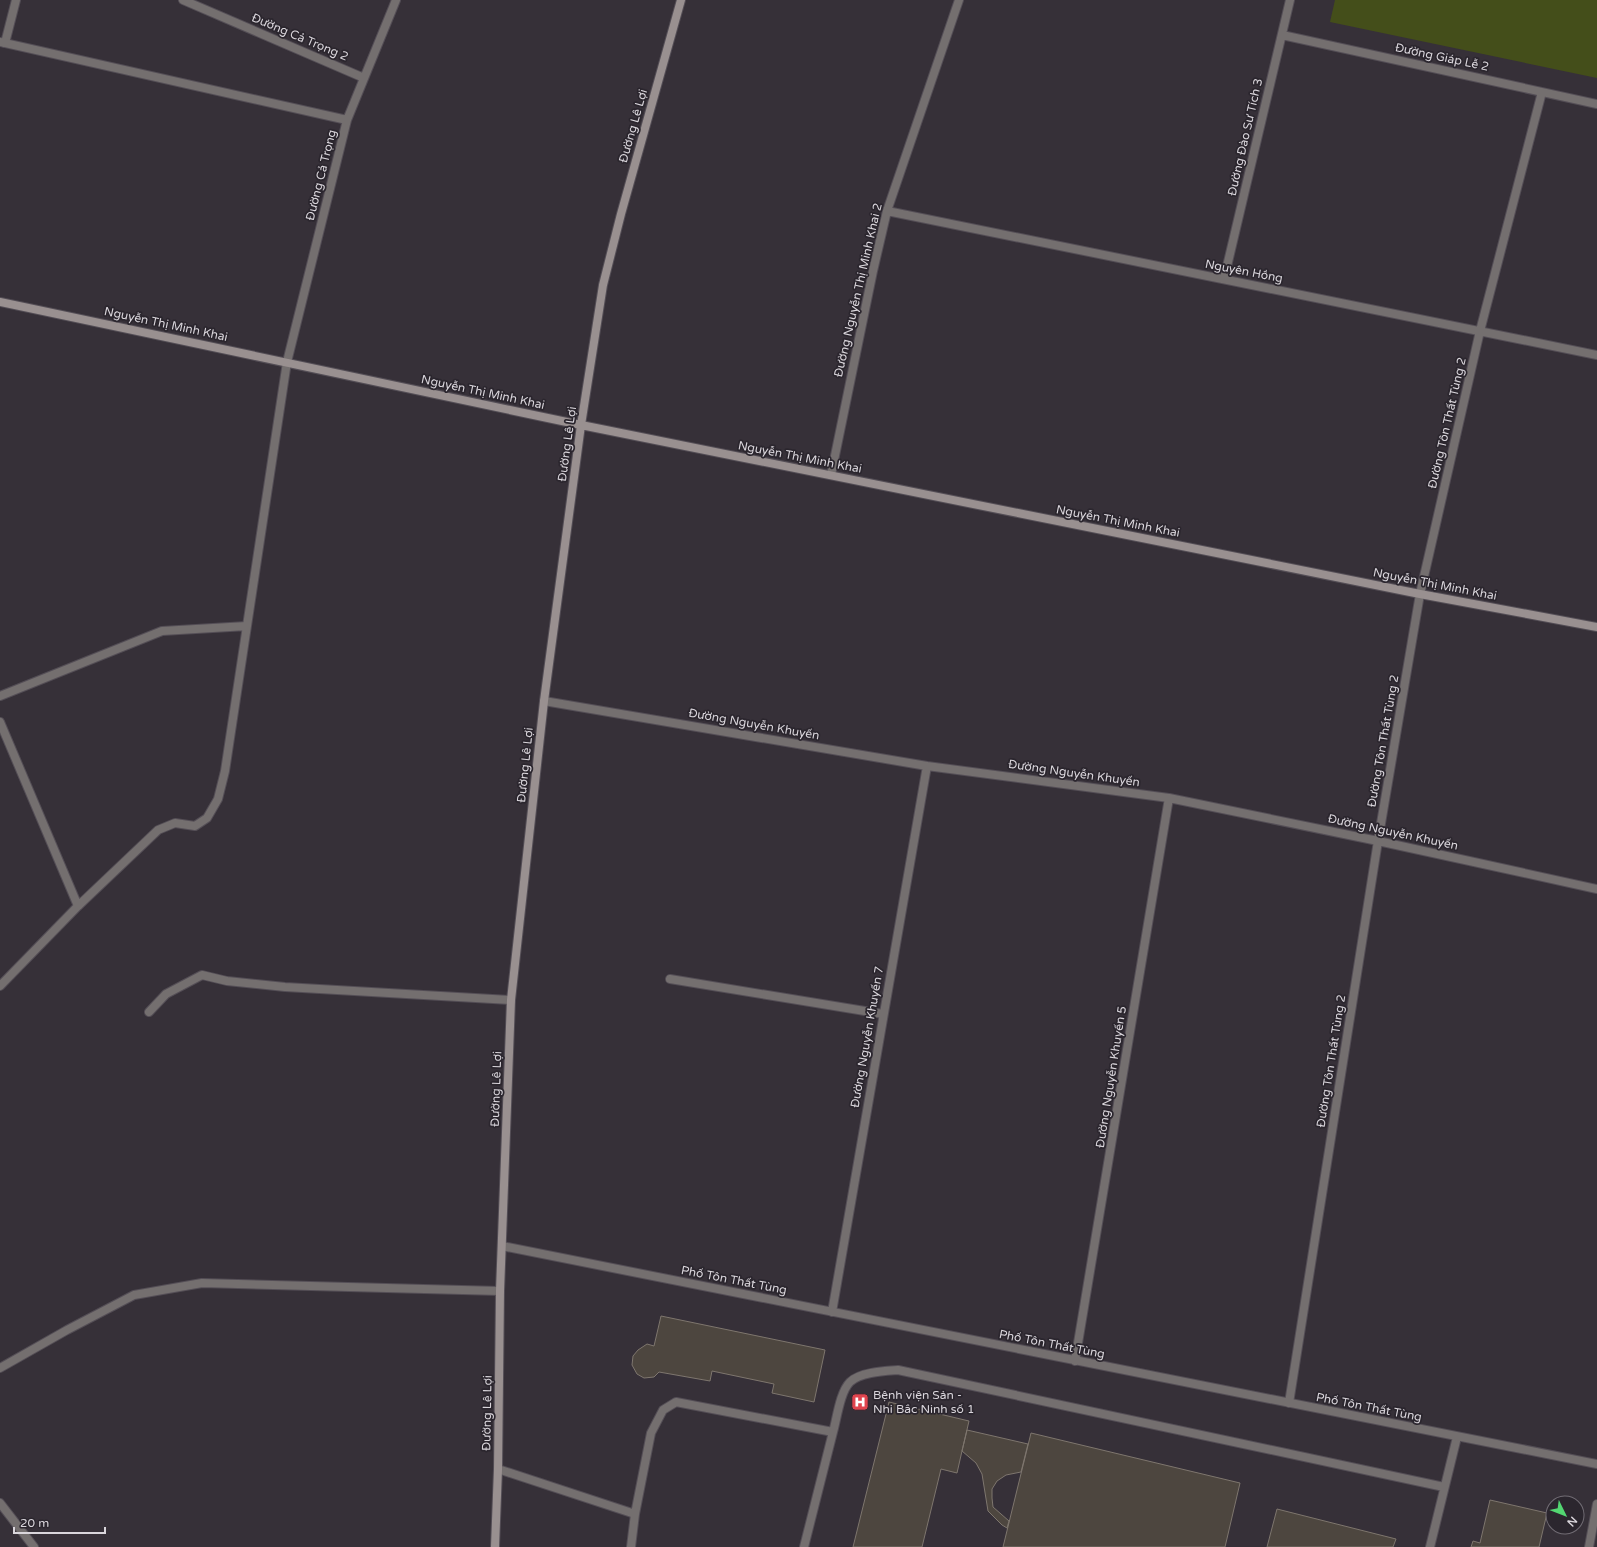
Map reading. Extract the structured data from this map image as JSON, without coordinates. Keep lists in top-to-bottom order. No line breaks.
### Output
{"streets":{"main road":["Đường Lê Lợi","Nguyễn Thị Minh Khai"],"street":["Đường Cả Trọng 2","Đường Giáp Lễ 2","Đường Đào Sư Tích 3","Đường Cả Trọng","Nguyên Hồng","Đường Nguyễn Thị Minh Khai 2","Đường Tôn Thất Tùng 2","Đường Nguyễn Khuyến","Đường Nguyễn Khuyến 7","Đường Nguyễn Khuyến 5","Phố Tôn Thất Tùng"]},"crossings":[["Đường Cả Trọng 2","Đường Cả Trọng"],["Đường Giáp Lễ 2","Đường Đào Sư Tích 3"],["Đường Giáp Lễ 2","Đường Tôn Thất Tùng 2"],["Đường Lê Lợi","Nguyễn Thị Minh Khai"],["Đường Lê Lợi","Đường Nguyễn Khuyến"],["Đường Lê Lợi","Phố Tôn Thất Tùng"],["Đường Đào Sư Tích 3","Nguyên Hồng"],["Đường Cả Trọng","Nguyễn Thị Minh Khai"],["Nguyên Hồng","Đường Nguyễn Thị Minh Khai 2"],["Nguyên Hồng","Đường Tôn Thất Tùng 2"],["Đường Nguyễn Thị Minh Khai 2","Nguyễn Thị Minh Khai"],["Nguyễn Thị Minh Khai","Đường Tôn Thất Tùng 2"],["Đường Tôn Thất Tùng 2","Đường Nguyễn Khuyến"],["Đường Tôn Thất Tùng 2","Phố Tôn Thất Tùng"],["Đường Nguyễn Khuyến","Đường Nguyễn Khuyến 7"],["Đường Nguyễn Khuyến","Đường Nguyễn Khuyến 5"],["Đường Nguyễn Khuyến 7","Phố Tôn Thất Tùng"],["Đường Nguyễn Khuyến 5","Phố Tôn Thất Tùng"]],"places":{"hospital":["Bệnh viện Sản - Nhi Bắc Ninh số 1"]},"scale_bar":"20 m","north":"bottom right"}
